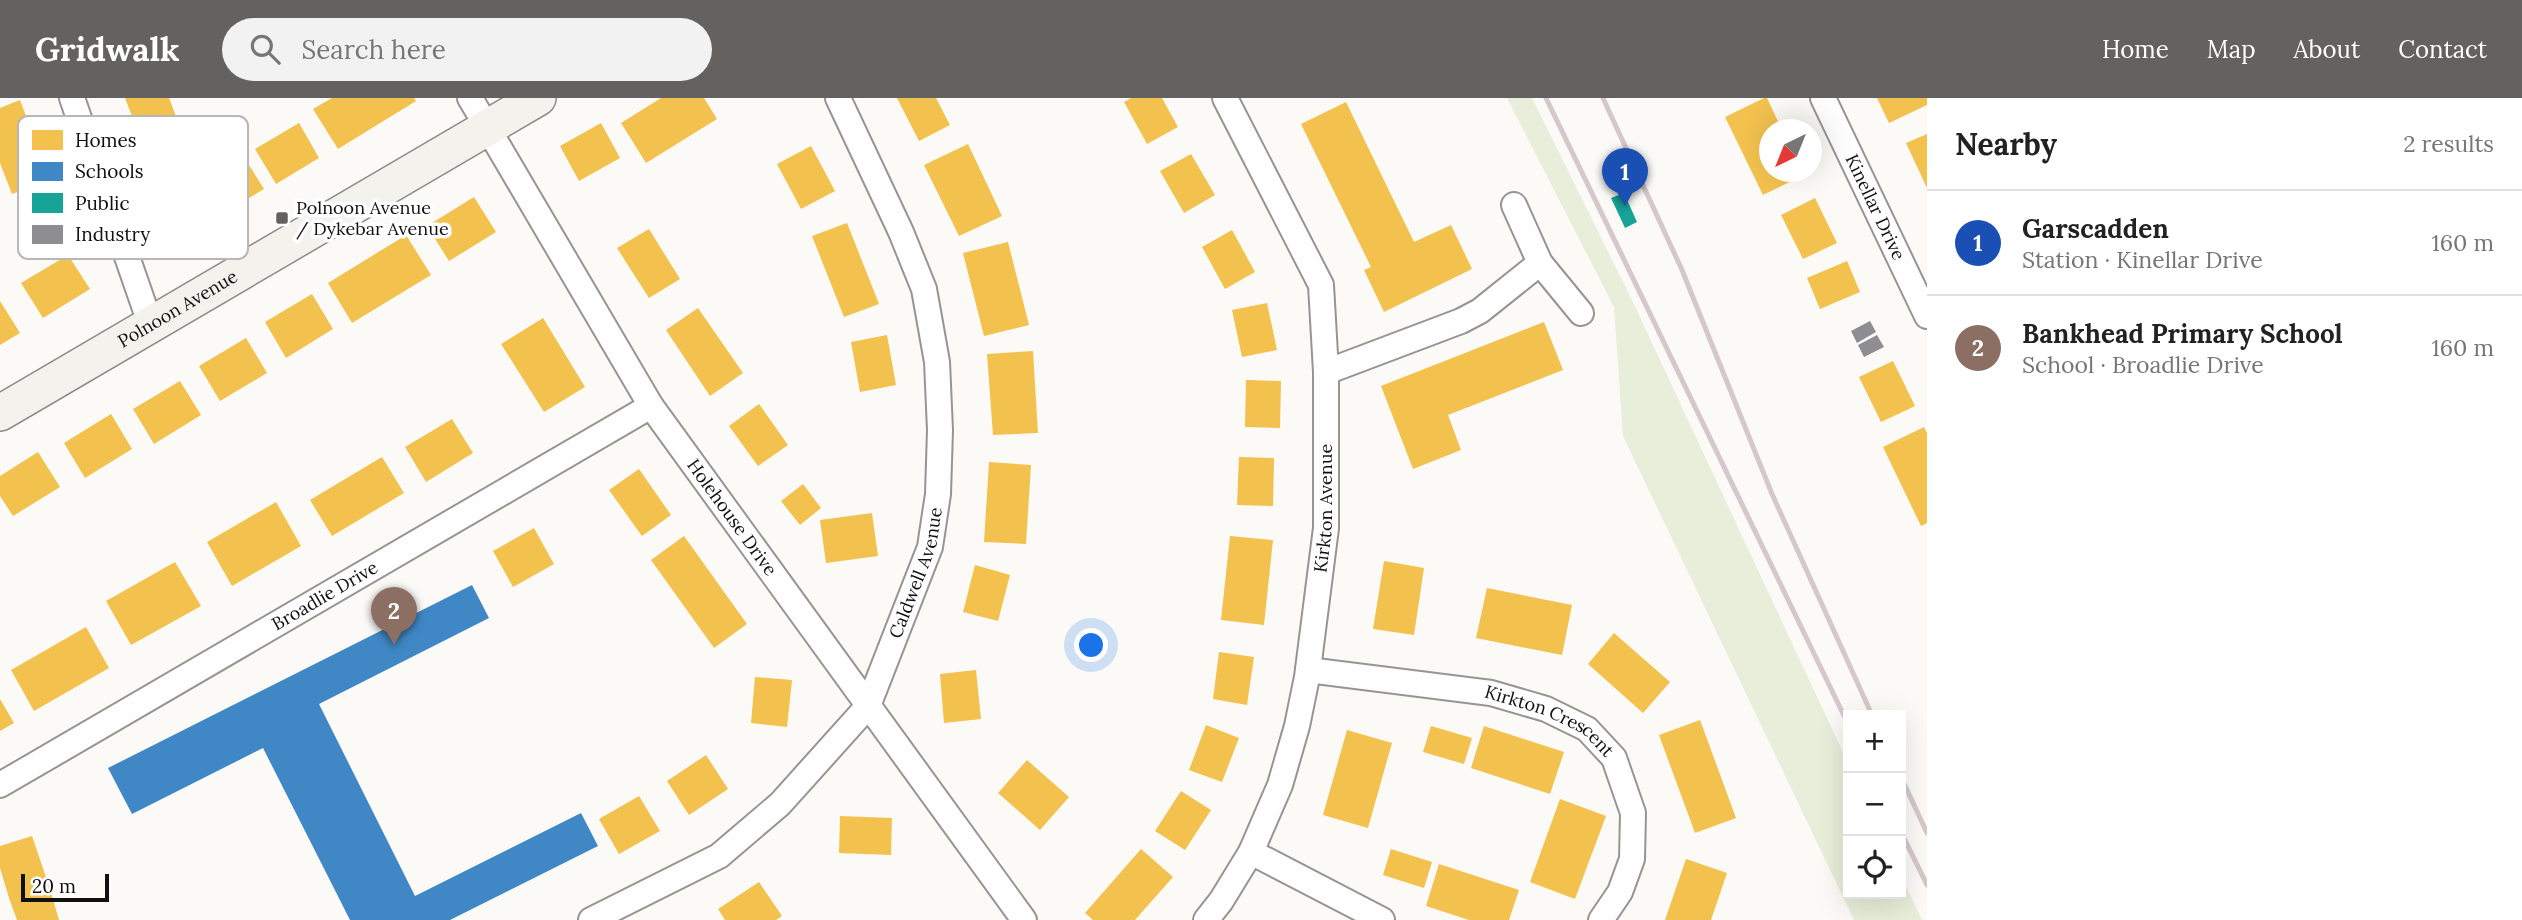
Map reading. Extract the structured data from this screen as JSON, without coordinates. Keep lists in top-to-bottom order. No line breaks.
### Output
{"streets":{"street":["Kinellar Drive","Polnoon Avenue","Kirkton Avenue","Holehouse Drive","Caldwell Avenue","Broadlie Drive","Kirkton Crescent"]},"crossings":[["Polnoon Avenue","Holehouse Drive"],["Kirkton Avenue","Kirkton Crescent"],["Holehouse Drive","Caldwell Avenue"],["Holehouse Drive","Broadlie Drive"]],"places":{"transit":["Polnoon Avenue / Dykebar Avenue"]},"legend":["Homes","Schools","Public","Industry"],"scale_bar":"20 m","north":"bottom left","page":{"header":"Gridwalk","search":"Search here","nav":["Home","Map","About","Contact"],"heading":["Nearby","2 results"],"pins":["1","2"],"list":[{"mark":"1","name":"Garscadden","note":"Station · Kinellar Drive","value":"160 m"},{"mark":"2","name":"Bankhead Primary School","note":"School · Broadlie Drive","value":"160 m"}],"map_buttons":["+","−"],"scale":"20 m"}}
